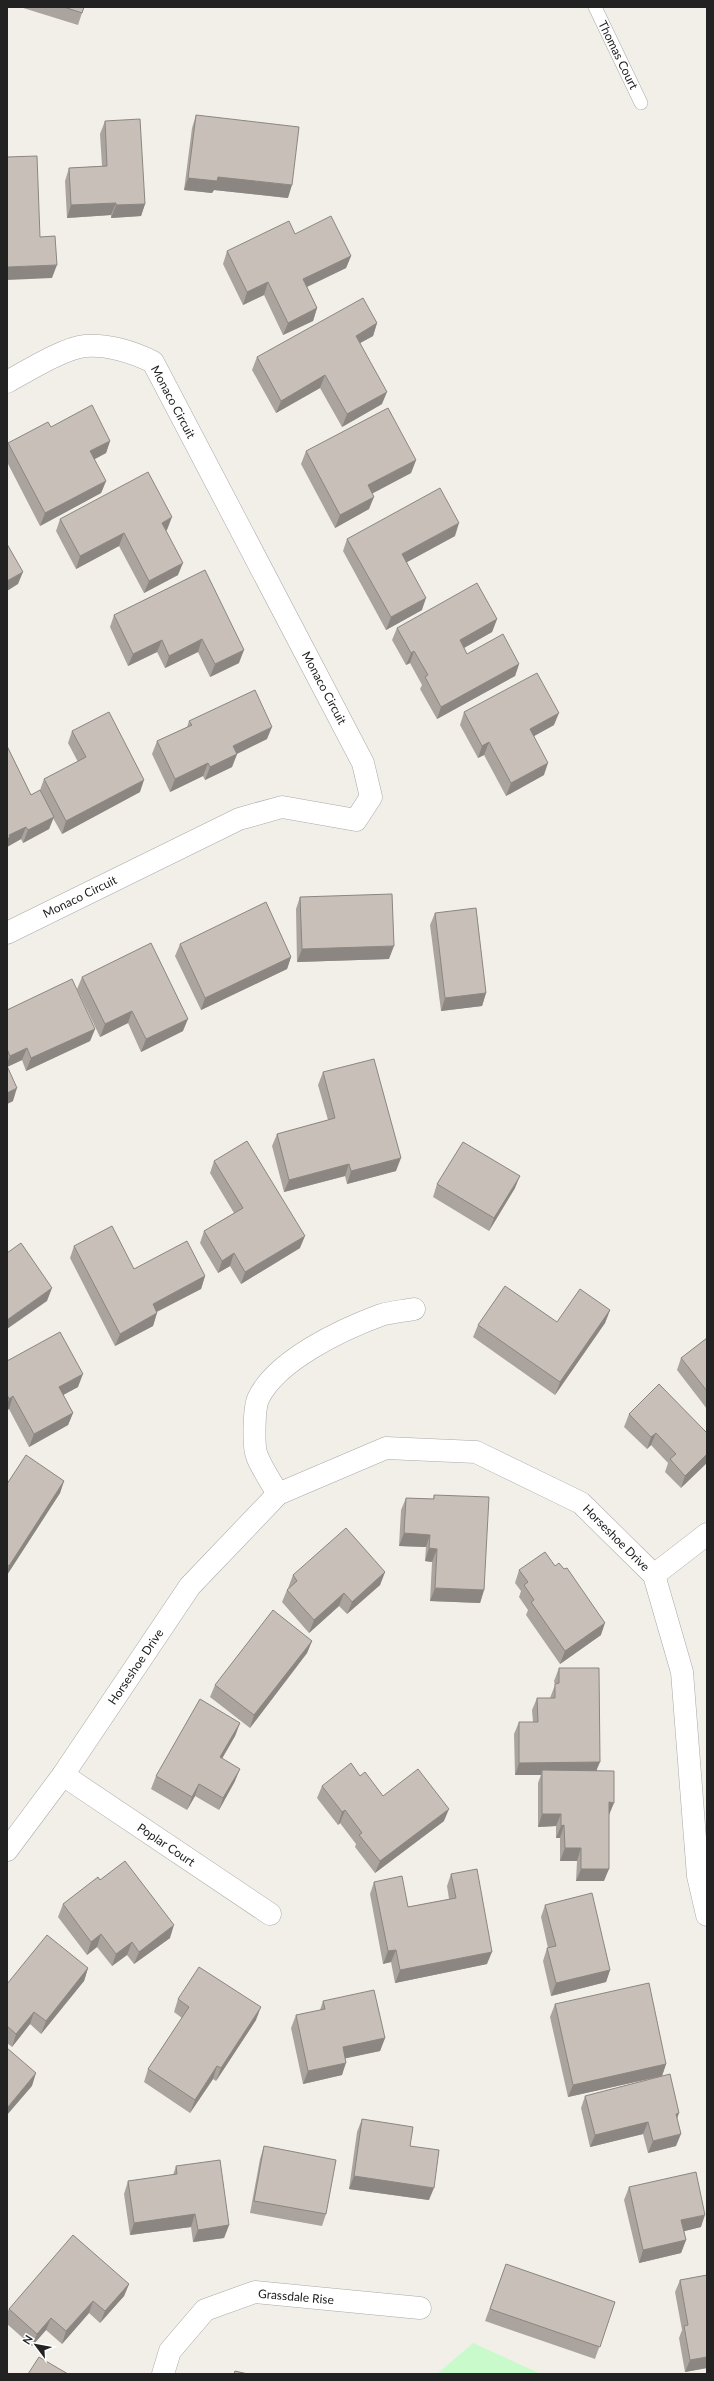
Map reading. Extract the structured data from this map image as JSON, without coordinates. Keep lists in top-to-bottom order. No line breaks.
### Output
{"streets":{"street":["Monaco Circuit","Horseshoe Drive","Poplar Court","Grassdale Rise"],"lane":["Thomas Court"]},"crossings":[["Horseshoe Drive","Poplar Court"]],"north":"top left"}
